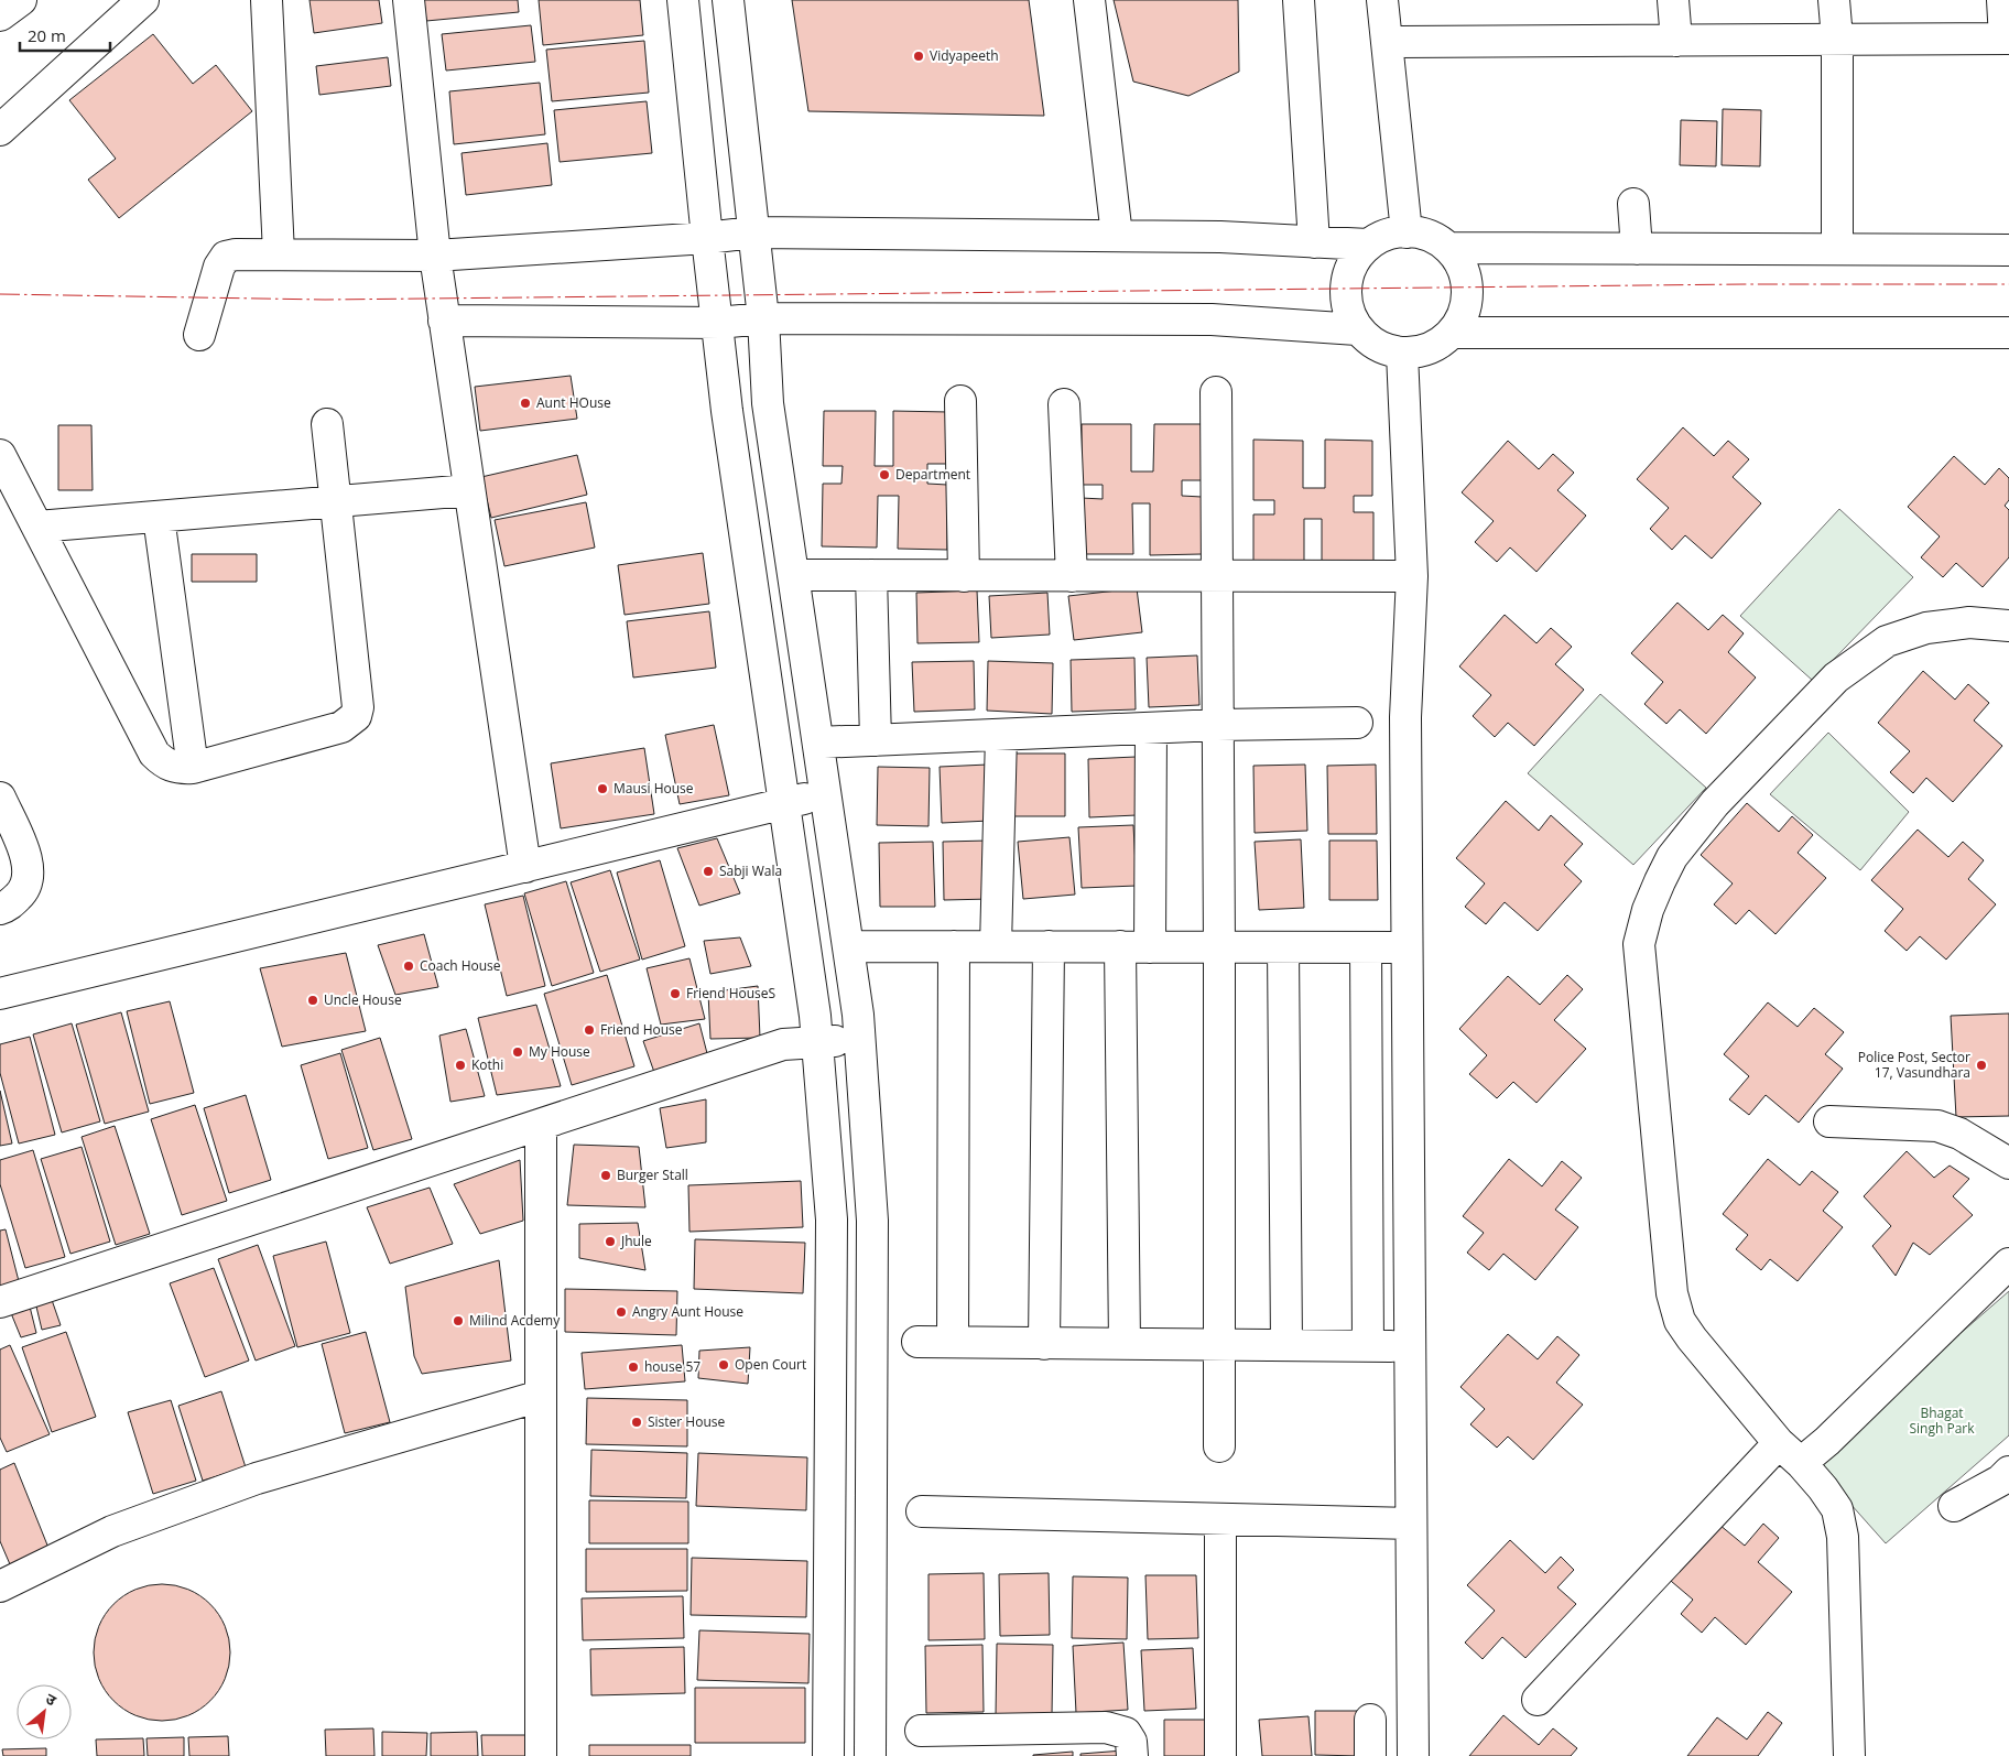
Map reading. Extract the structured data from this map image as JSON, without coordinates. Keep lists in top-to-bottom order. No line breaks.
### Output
{"parks":["Bhagat Singh Park"],"places":["Vidyapeeth","Aunt HOuse","Department","Mausi House","Sabji Wala","Coach House","Friend HouseS","Uncle House","Friend House","My House","Kothi","Police Post, Sector 17, Vasundhara","Burger Stall","Jhule","Angry Aunt House","Milind Acdemy","Open Court","house 57","Sister House"],"scale_bar":"20 m","north":"top right"}
